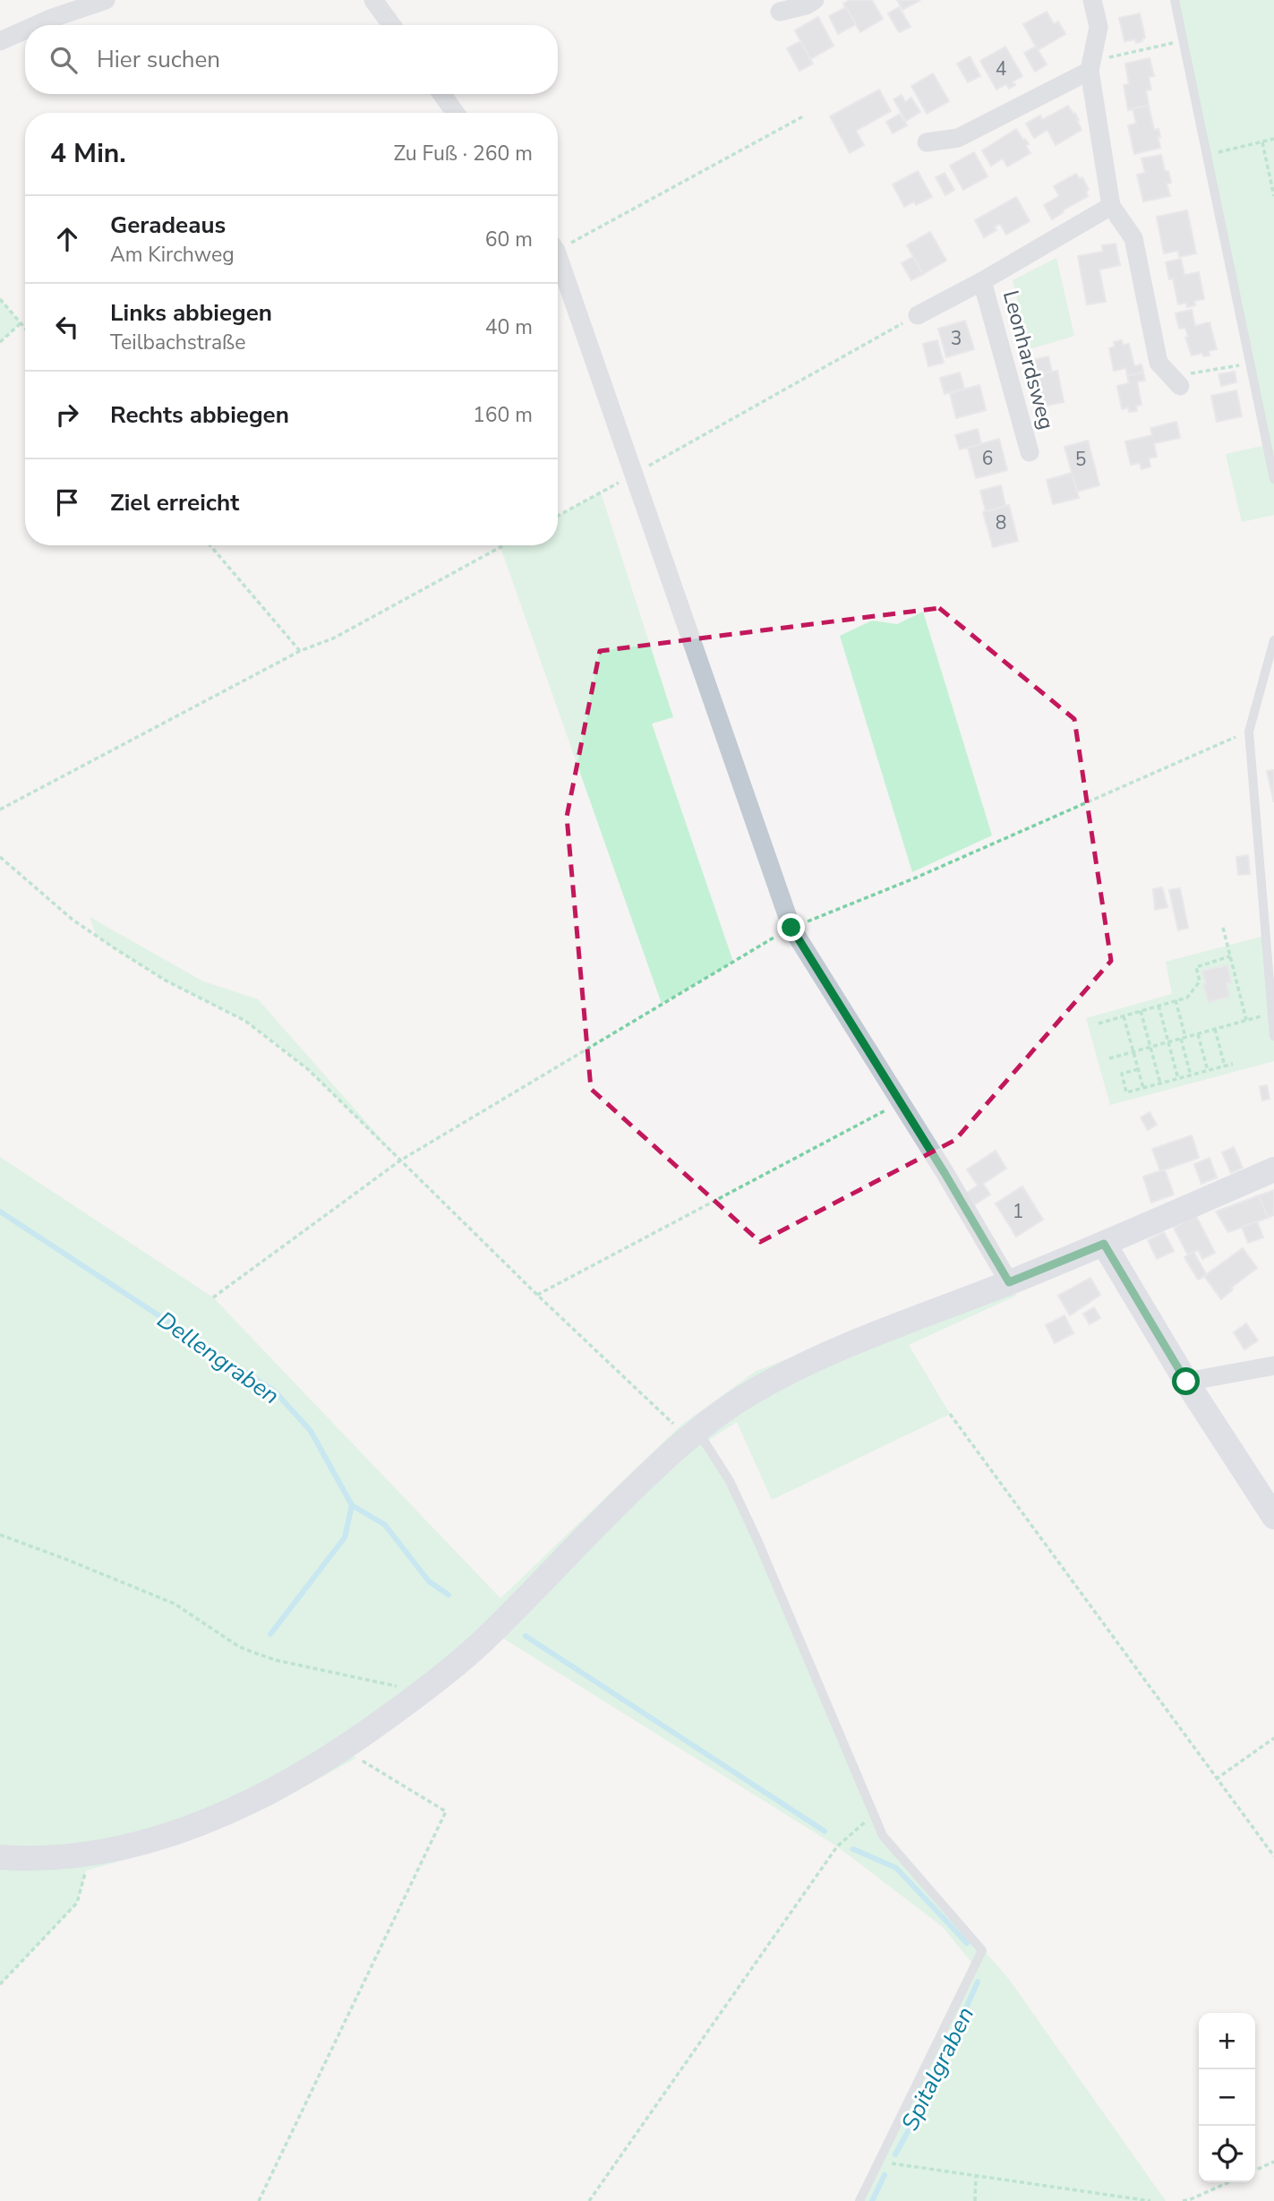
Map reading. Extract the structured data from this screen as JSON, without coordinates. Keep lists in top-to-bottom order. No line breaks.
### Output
{"streets":{"street":["Leonhardsweg"]},"water":["Dellengraben","Spitalgraben"],"house_numbers":["4","3","6","5","8","1"],"page":{"search":"Hier suchen","heading":["4 Min.","Zu Fuß · 260 m"],"list":[["Geradeaus","Am Kirchweg","60 m"],["Links abbiegen","Teilbachstraße","40 m"],["Rechts abbiegen","160 m"],"Ziel erreicht"],"map_buttons":["+","−"]}}
